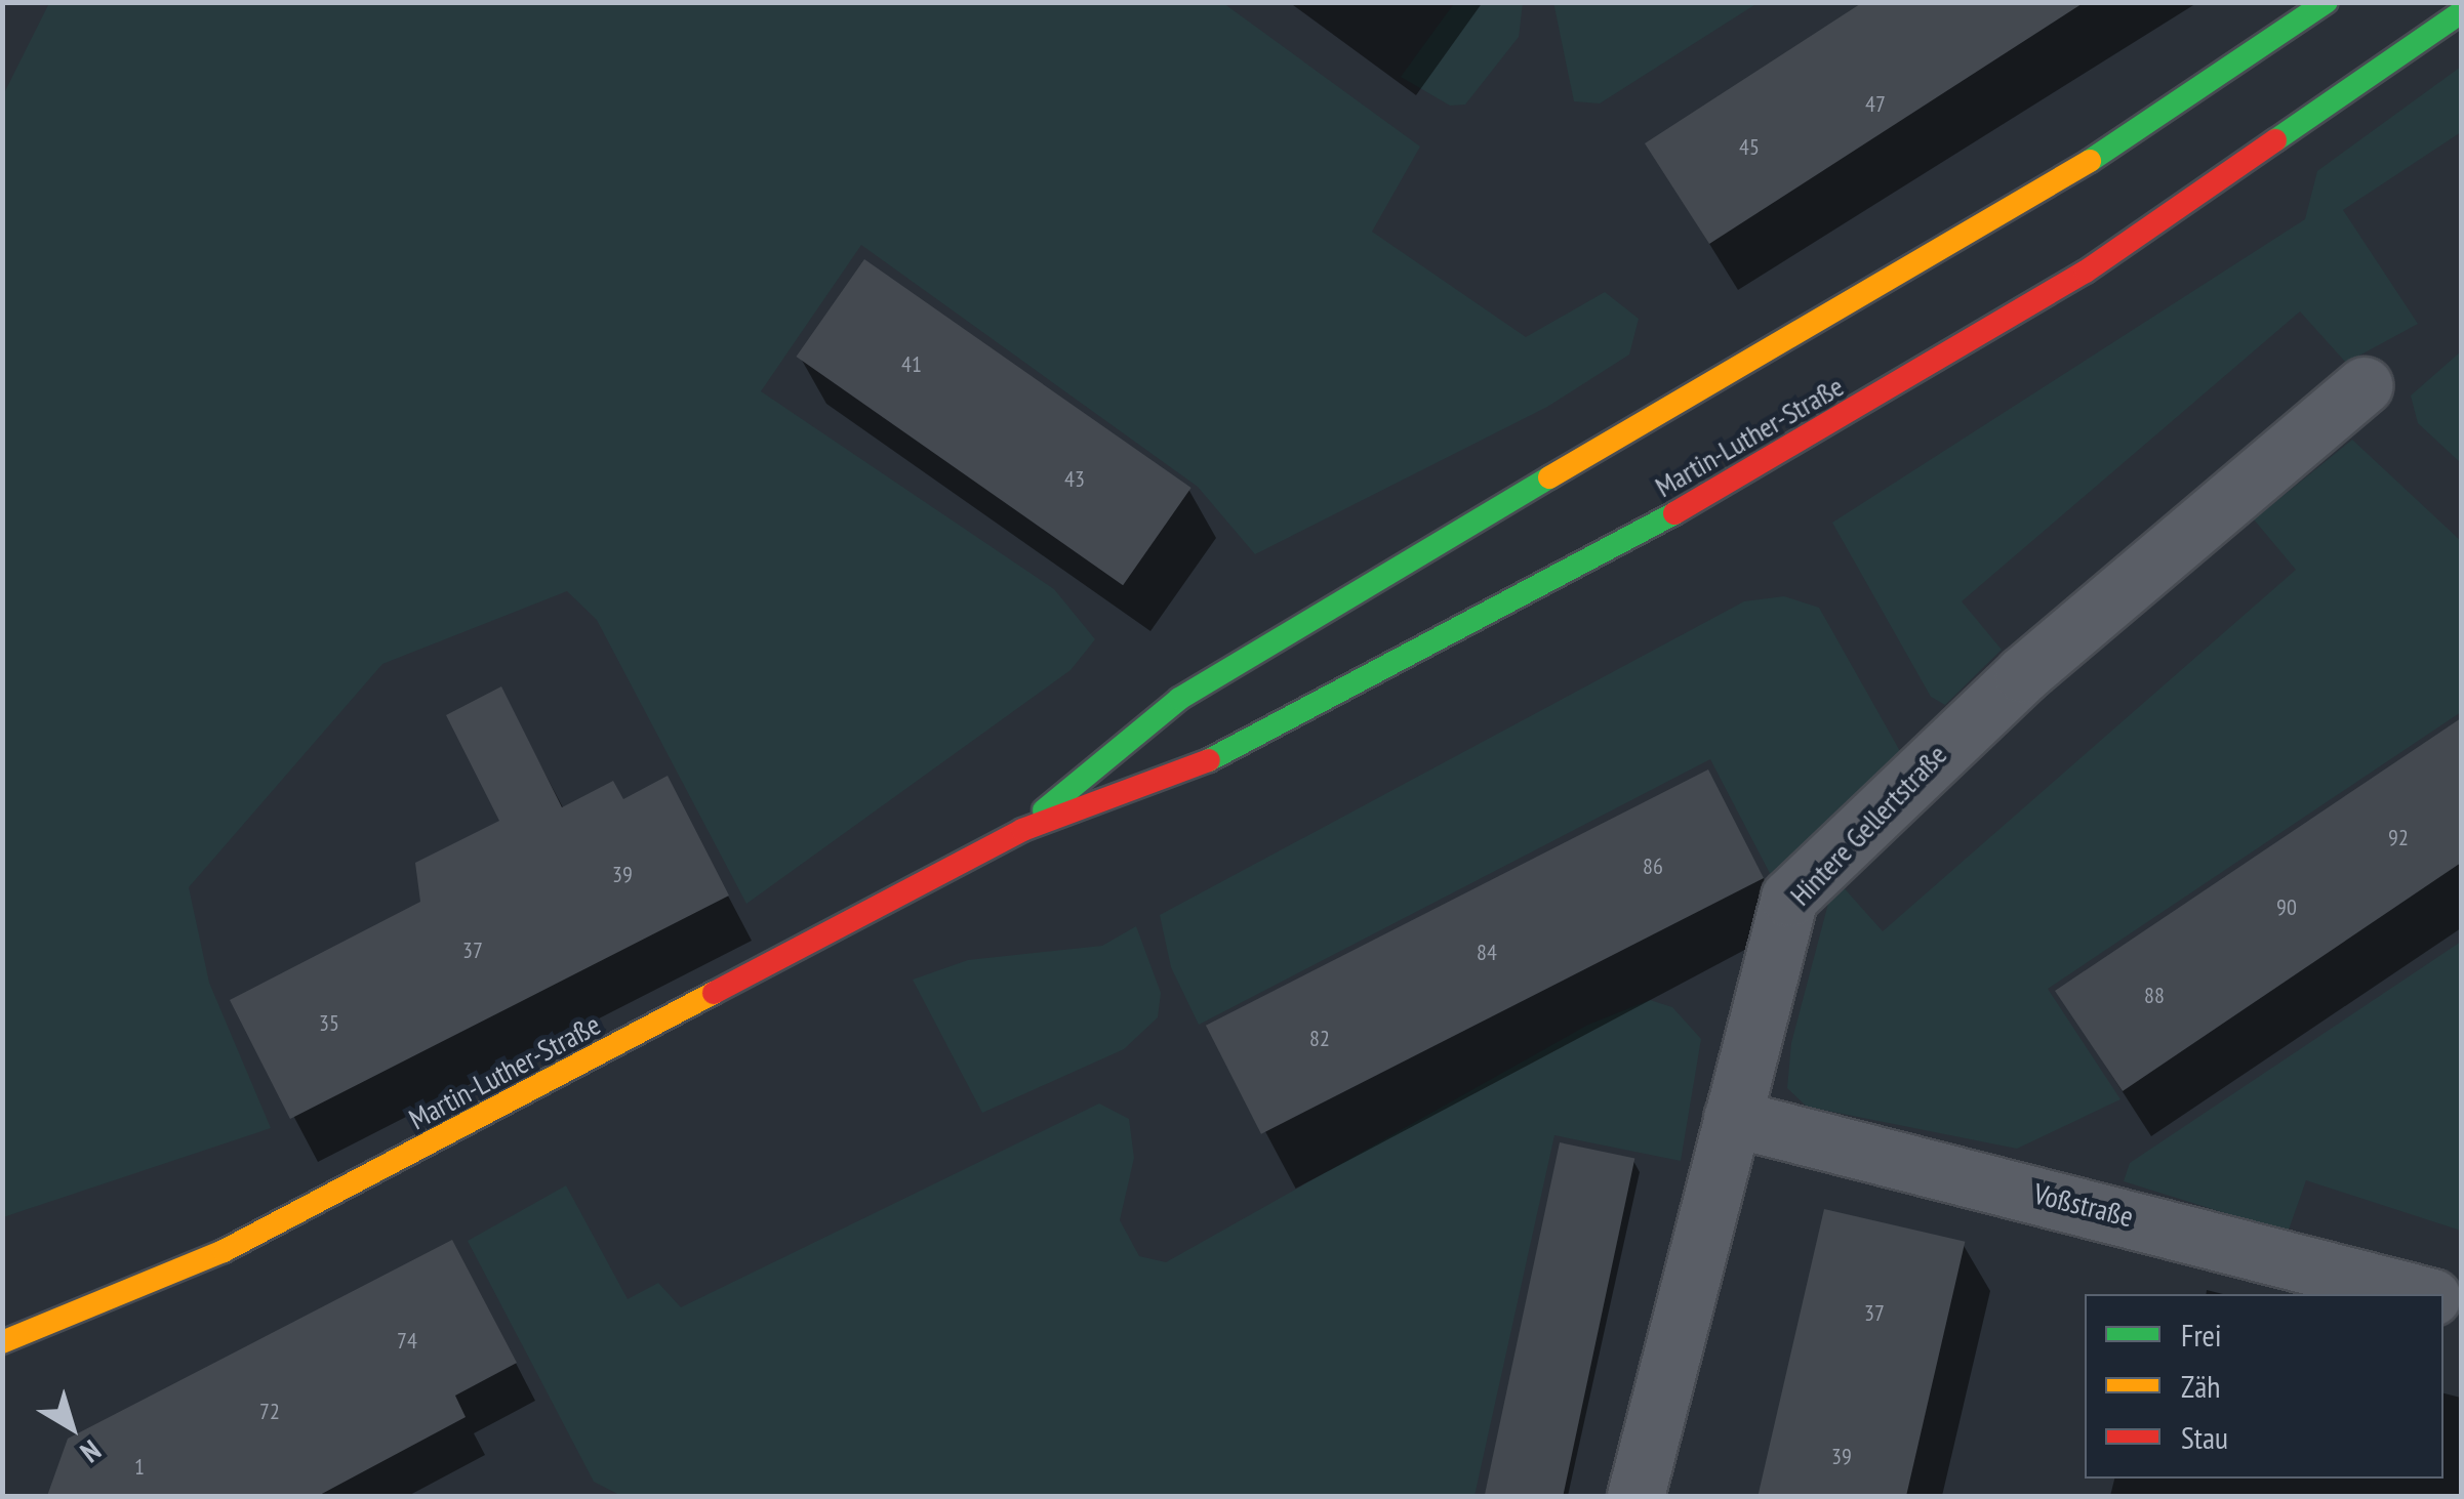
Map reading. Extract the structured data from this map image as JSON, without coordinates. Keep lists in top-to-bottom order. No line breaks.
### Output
{"streets":{"main road":["Martin-Luther-Straße"],"street":["Hintere Gellertstraße","Voßstraße"]},"crossings":[["Hintere Gellertstraße","Voßstraße"]],"house_numbers":["47","45","41","43","92","86","39","90","37","84","88","35","82","37","74","72","39","1"],"legend":["Frei","Zäh","Stau"],"north":"bottom right"}
